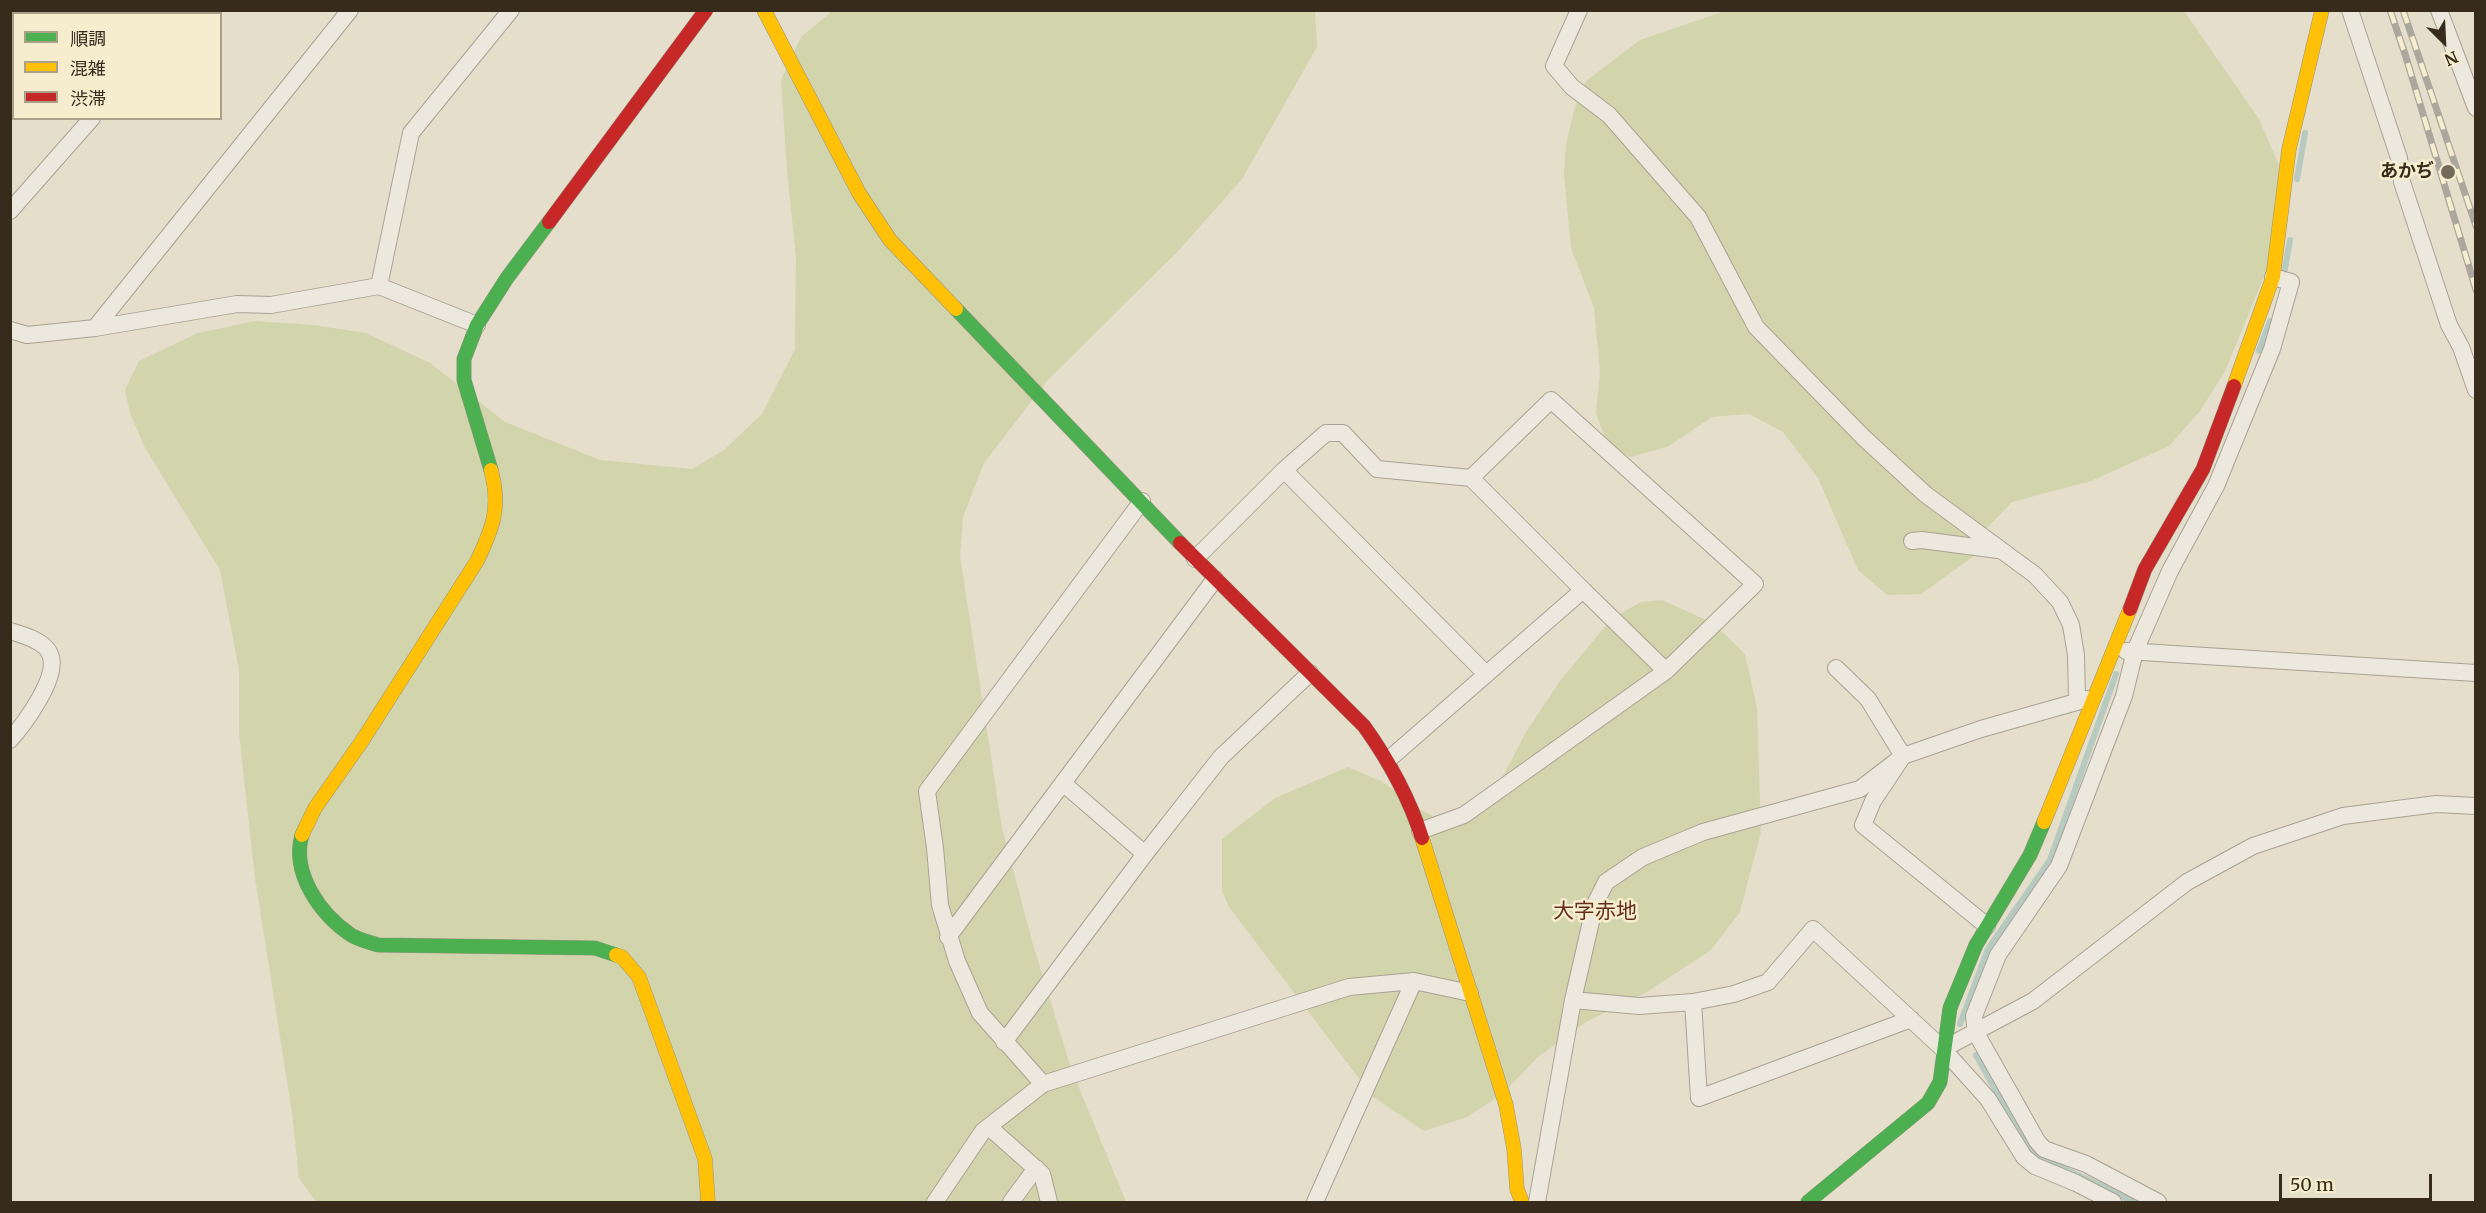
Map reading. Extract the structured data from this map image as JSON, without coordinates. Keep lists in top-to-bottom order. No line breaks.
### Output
{"districts":["大字赤地"],"places":["あかぢ"],"legend":["順調","混雑","渋滞"],"scale_bar":"50 m","north":"bottom right"}
